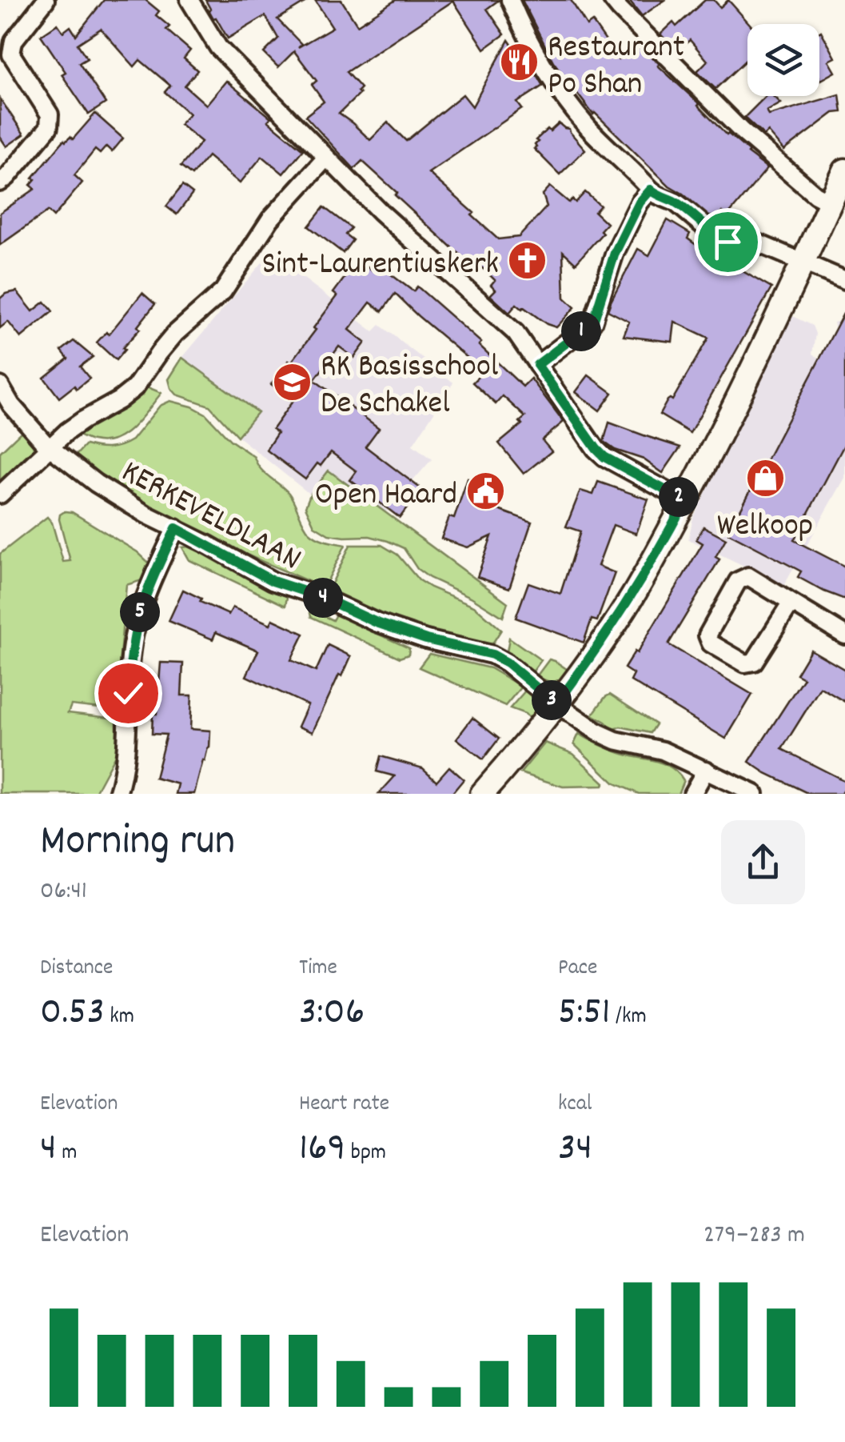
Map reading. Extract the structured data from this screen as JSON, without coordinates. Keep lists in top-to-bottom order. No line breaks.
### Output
{"streets":{"street":["KERKEVELDLAAN"]},"places":{"restaurant":["Restaurant Po Shan"],"church":["Sint-Laurentiuskerk"],"school or university":["RK Basisschool De Schakel"],"shop":["Welkoop"],"public building":["Open Haard"]},"page":{"pins":["1","2","4","5","3"],"heading":["Morning run","06:41"],"stats":[["Distance","0.53 km"],["Time","3:06"],["Pace","5:51 /km"],["Elevation","4 m"],["Heart rate","169 bpm"],["kcal","34"]],"chart":["Elevation","279–283 m"]}}
